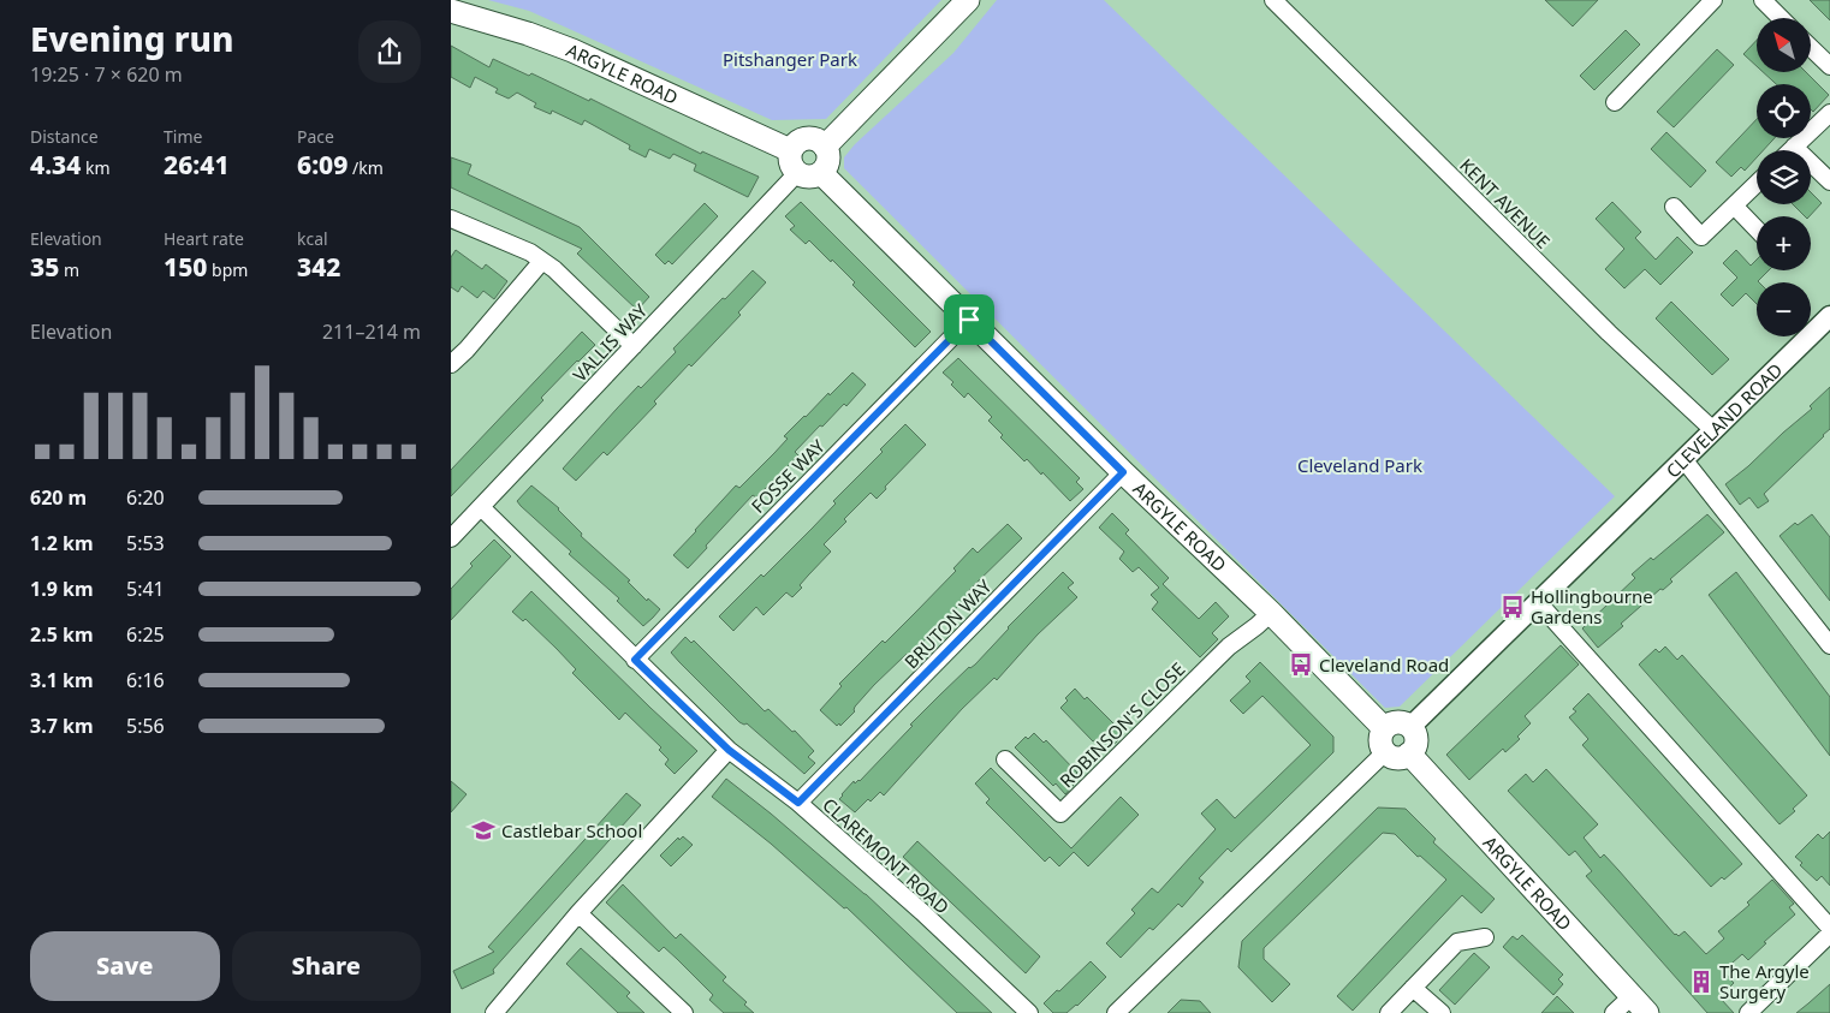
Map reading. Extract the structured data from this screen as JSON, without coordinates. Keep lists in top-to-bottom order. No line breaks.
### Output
{"streets":{"main road":["ARGYLE ROAD"],"street":["KENT AVENUE","VALLIS WAY","CLEVELAND ROAD","FOSSE WAY","BRUTON WAY","ROBINSON'S CLOSE","CLAREMONT ROAD"]},"crossings":[["ARGYLE ROAD","VALLIS WAY"],["ARGYLE ROAD","CLEVELAND ROAD"],["ARGYLE ROAD","FOSSE WAY"],["ARGYLE ROAD","BRUTON WAY"],["ARGYLE ROAD","ROBINSON'S CLOSE"],["KENT AVENUE","CLEVELAND ROAD"],["VALLIS WAY","CLAREMONT ROAD"],["FOSSE WAY","CLAREMONT ROAD"],["BRUTON WAY","CLAREMONT ROAD"]],"parks":["Pitshanger Park","Cleveland Park"],"places":{"bus stop":["Hollingbourne Gardens","Cleveland Road"],"school or university":["Castlebar School"],"building":["The Argyle Surgery"]},"north":"top left","page":{"heading":["Evening run","19:25 · 7 × 620 m"],"map_buttons":["+","−"],"stats":[["Distance","4.34 km"],["Time","26:41"],["Pace","6:09 /km"],["Elevation","35 m"],["Heart rate","150 bpm"],["kcal","342"]],"chart":["Elevation","211–214 m"],"list":[{"name":"620 m","note":"6:20"},{"name":"1.2 km","note":"5:53"},{"name":"1.9 km","note":"5:41"},{"name":"2.5 km","note":"6:25"},{"name":"3.1 km","note":"6:16"},{"name":"3.7 km","note":"5:56"}],"buttons":["Save","Share"]}}
